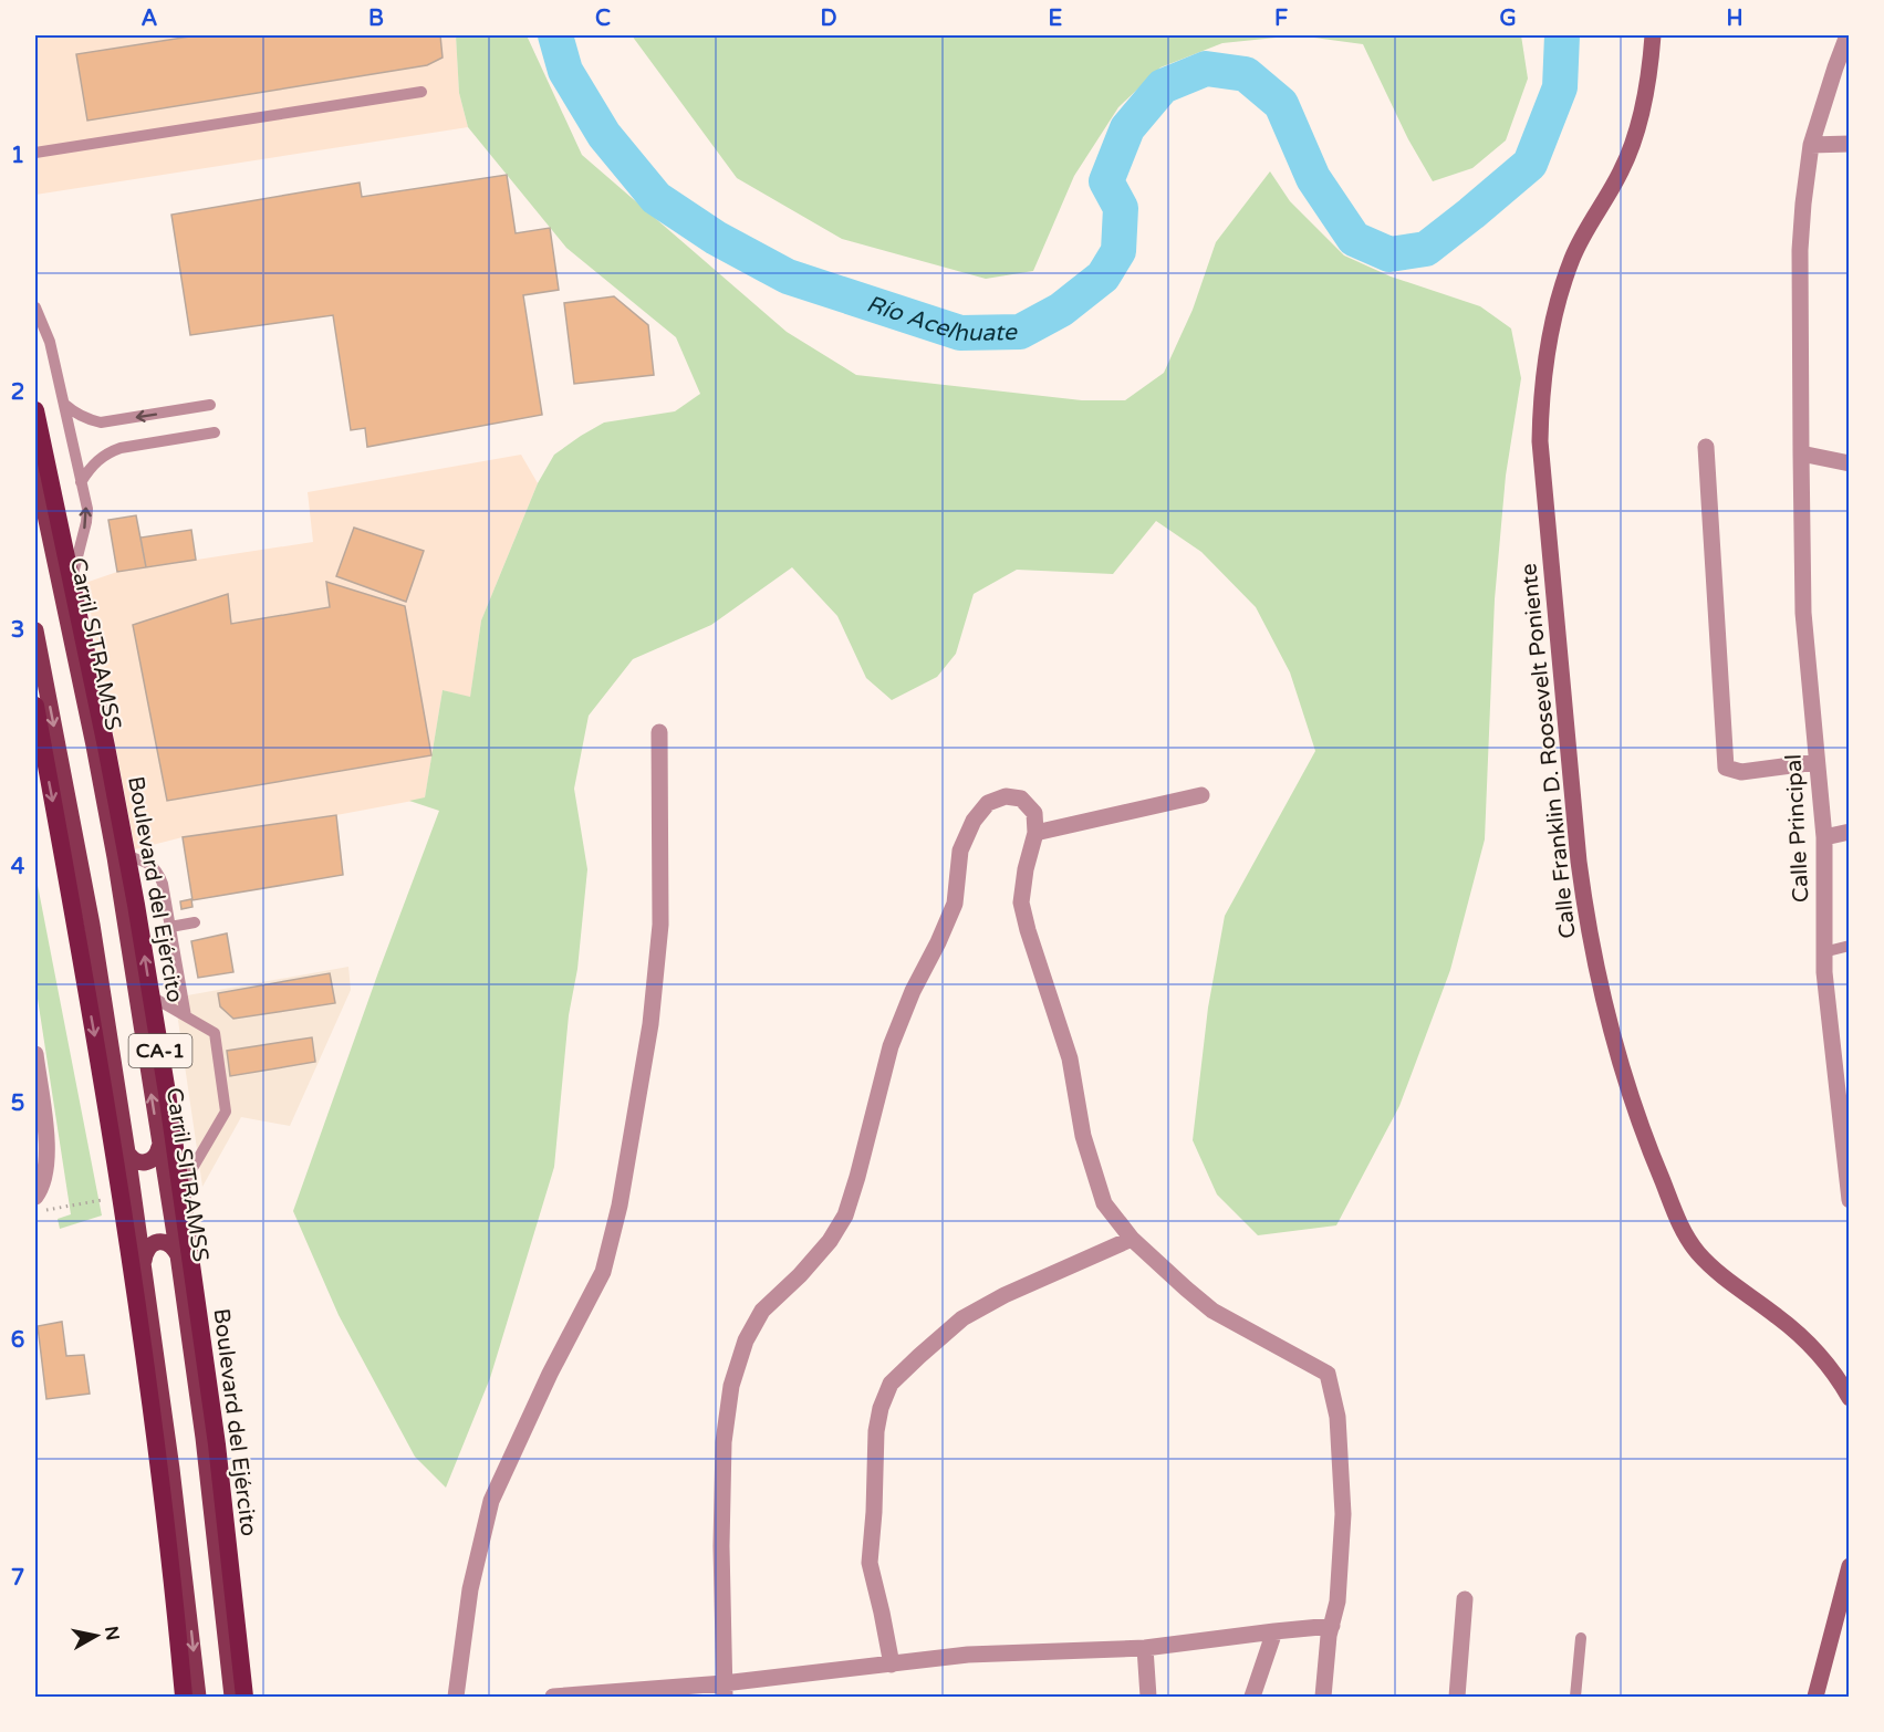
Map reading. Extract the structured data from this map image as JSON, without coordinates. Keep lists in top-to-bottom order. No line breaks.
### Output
{"streets":{"highway":["Boulevard del Ejército","CA-1"],"main road":["Carril SITRAMSS","Calle Franklin D. Roosevelt Poniente"],"street":["Calle Principal"]},"water":["Río Acelhuate"],"north":"right","grid":{"columns":["A","B","C","D","E","F","G","H"],"rows":["1","2","3","4","5","6","7"]}}
